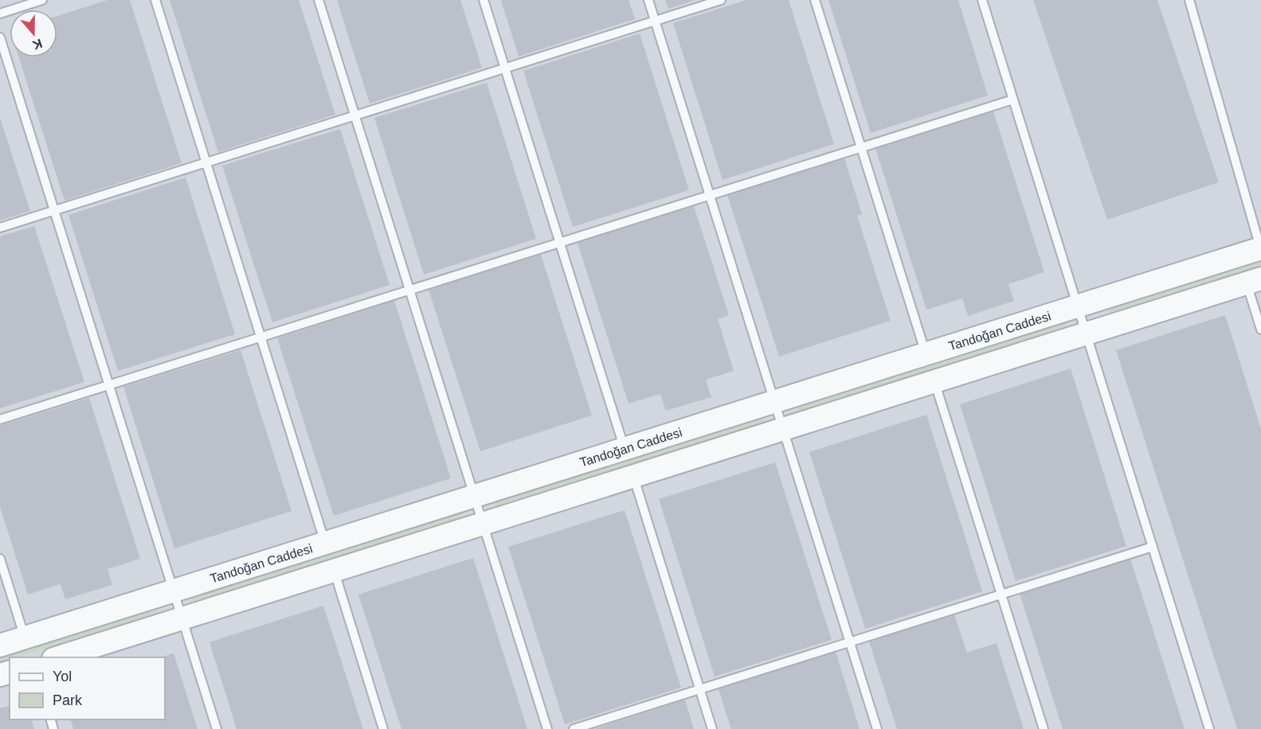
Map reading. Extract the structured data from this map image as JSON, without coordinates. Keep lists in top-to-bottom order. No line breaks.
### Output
{"streets":{"street":["Tandoğan Caddesi"]},"legend":["Yol","Park"],"north":"bottom"}
